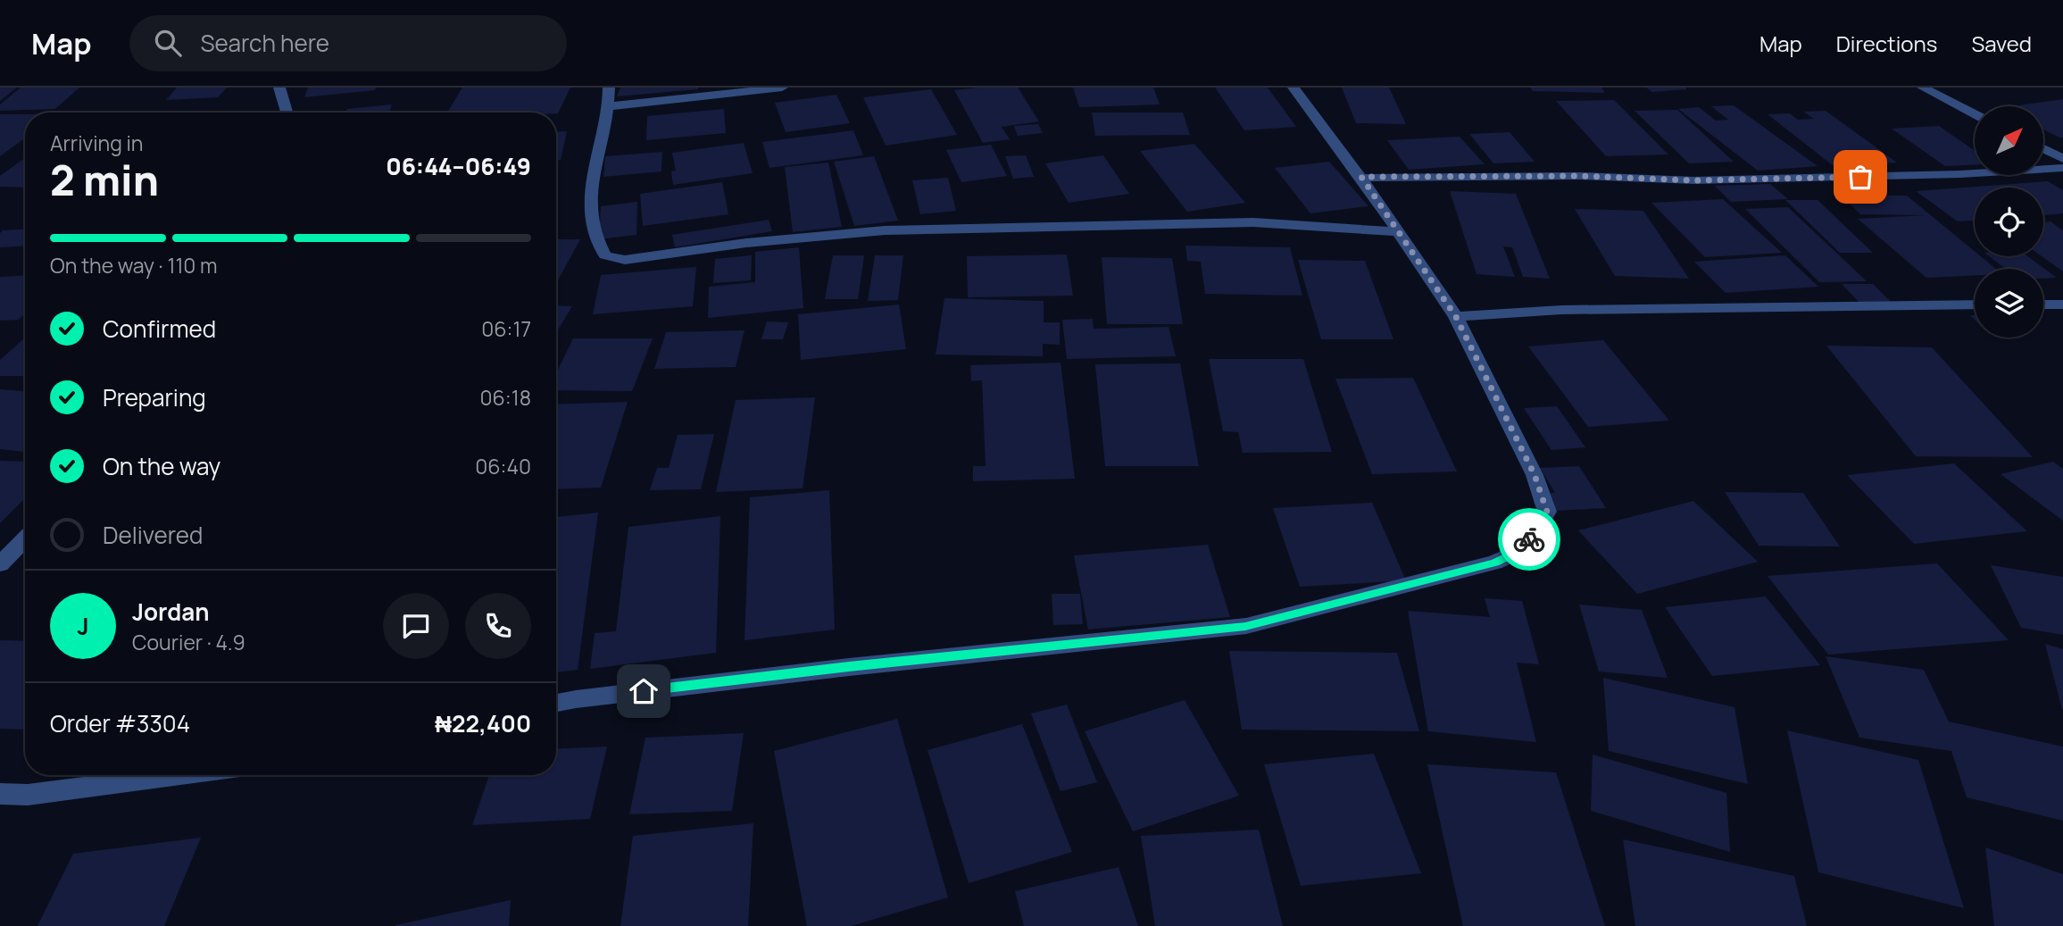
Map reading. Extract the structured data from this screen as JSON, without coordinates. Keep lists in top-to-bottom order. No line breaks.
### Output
{"north":"top right","page":{"header":"Map","search":"Search here","nav":["Map","Directions","Saved"],"heading":["2 min","Arriving in","06:44–06:49"],"panel":["Jordan","Courier · 4.9","Order #3304","₦22,400"],"bar":"On the way · 110 m","list":[["Confirmed","06:17"],["Preparing","06:18"],["On the way","06:40"],"Delivered"],"round":"J"}}
